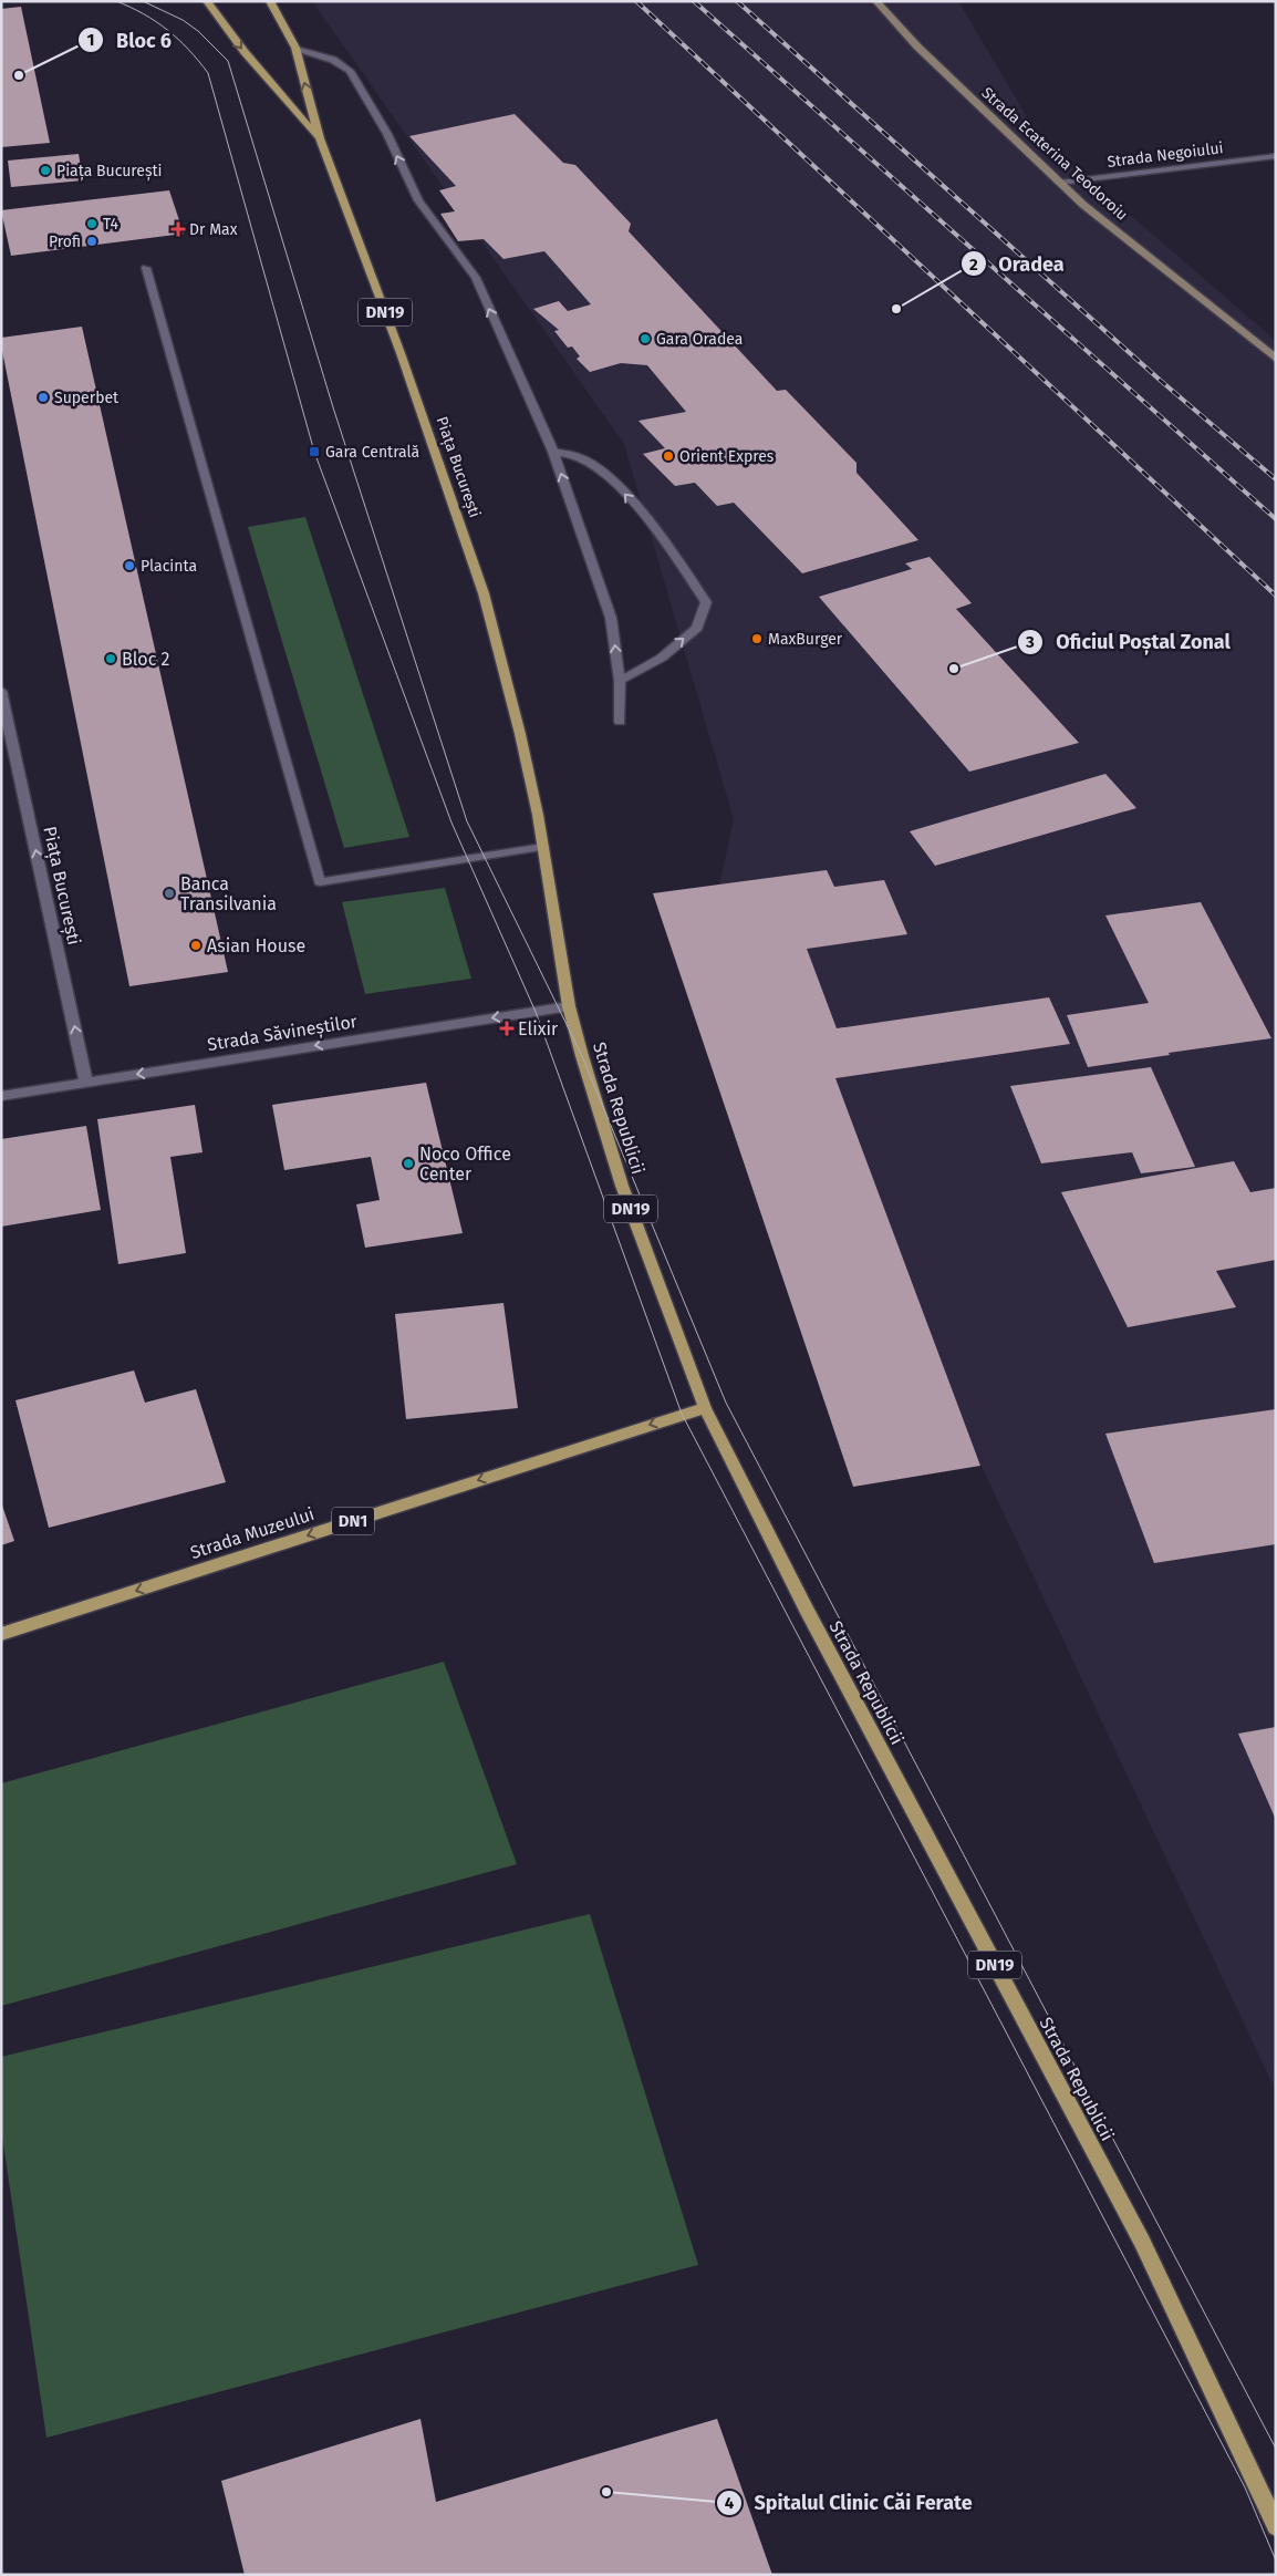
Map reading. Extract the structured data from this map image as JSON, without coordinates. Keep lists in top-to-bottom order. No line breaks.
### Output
{"streets":{"main road":["Strada Ecaterina Teodoroiu","DN19","Piața București","Strada Republicii","DN1","Strada Muzeului"],"street":["Strada Negoiului","Strada Săvineștilor"]},"crossings":[["Strada Ecaterina Teodoroiu","Strada Negoiului"],["Piața București","Strada Săvineștilor"],["Piața București","Strada Republicii"],["Strada Săvineștilor","Strada Republicii"],["Strada Republicii","Strada Muzeului"]],"one_way":["Strada Săvineștilor","Strada Muzeului"],"places":{"other":["Bloc 6","Piața București","T4","Profi","Oradea","Gara Oradea","Superbet","Orient Expres","Placinta","MaxBurger","Bloc 2","Oficiul Poștal Zonal","Banca Transilvania","Asian House","Noco Office Center","Spitalul Clinic Căi Ferate"],"health":["Dr Max","Elixir"],"transit":["Gara Centrală"]}}
